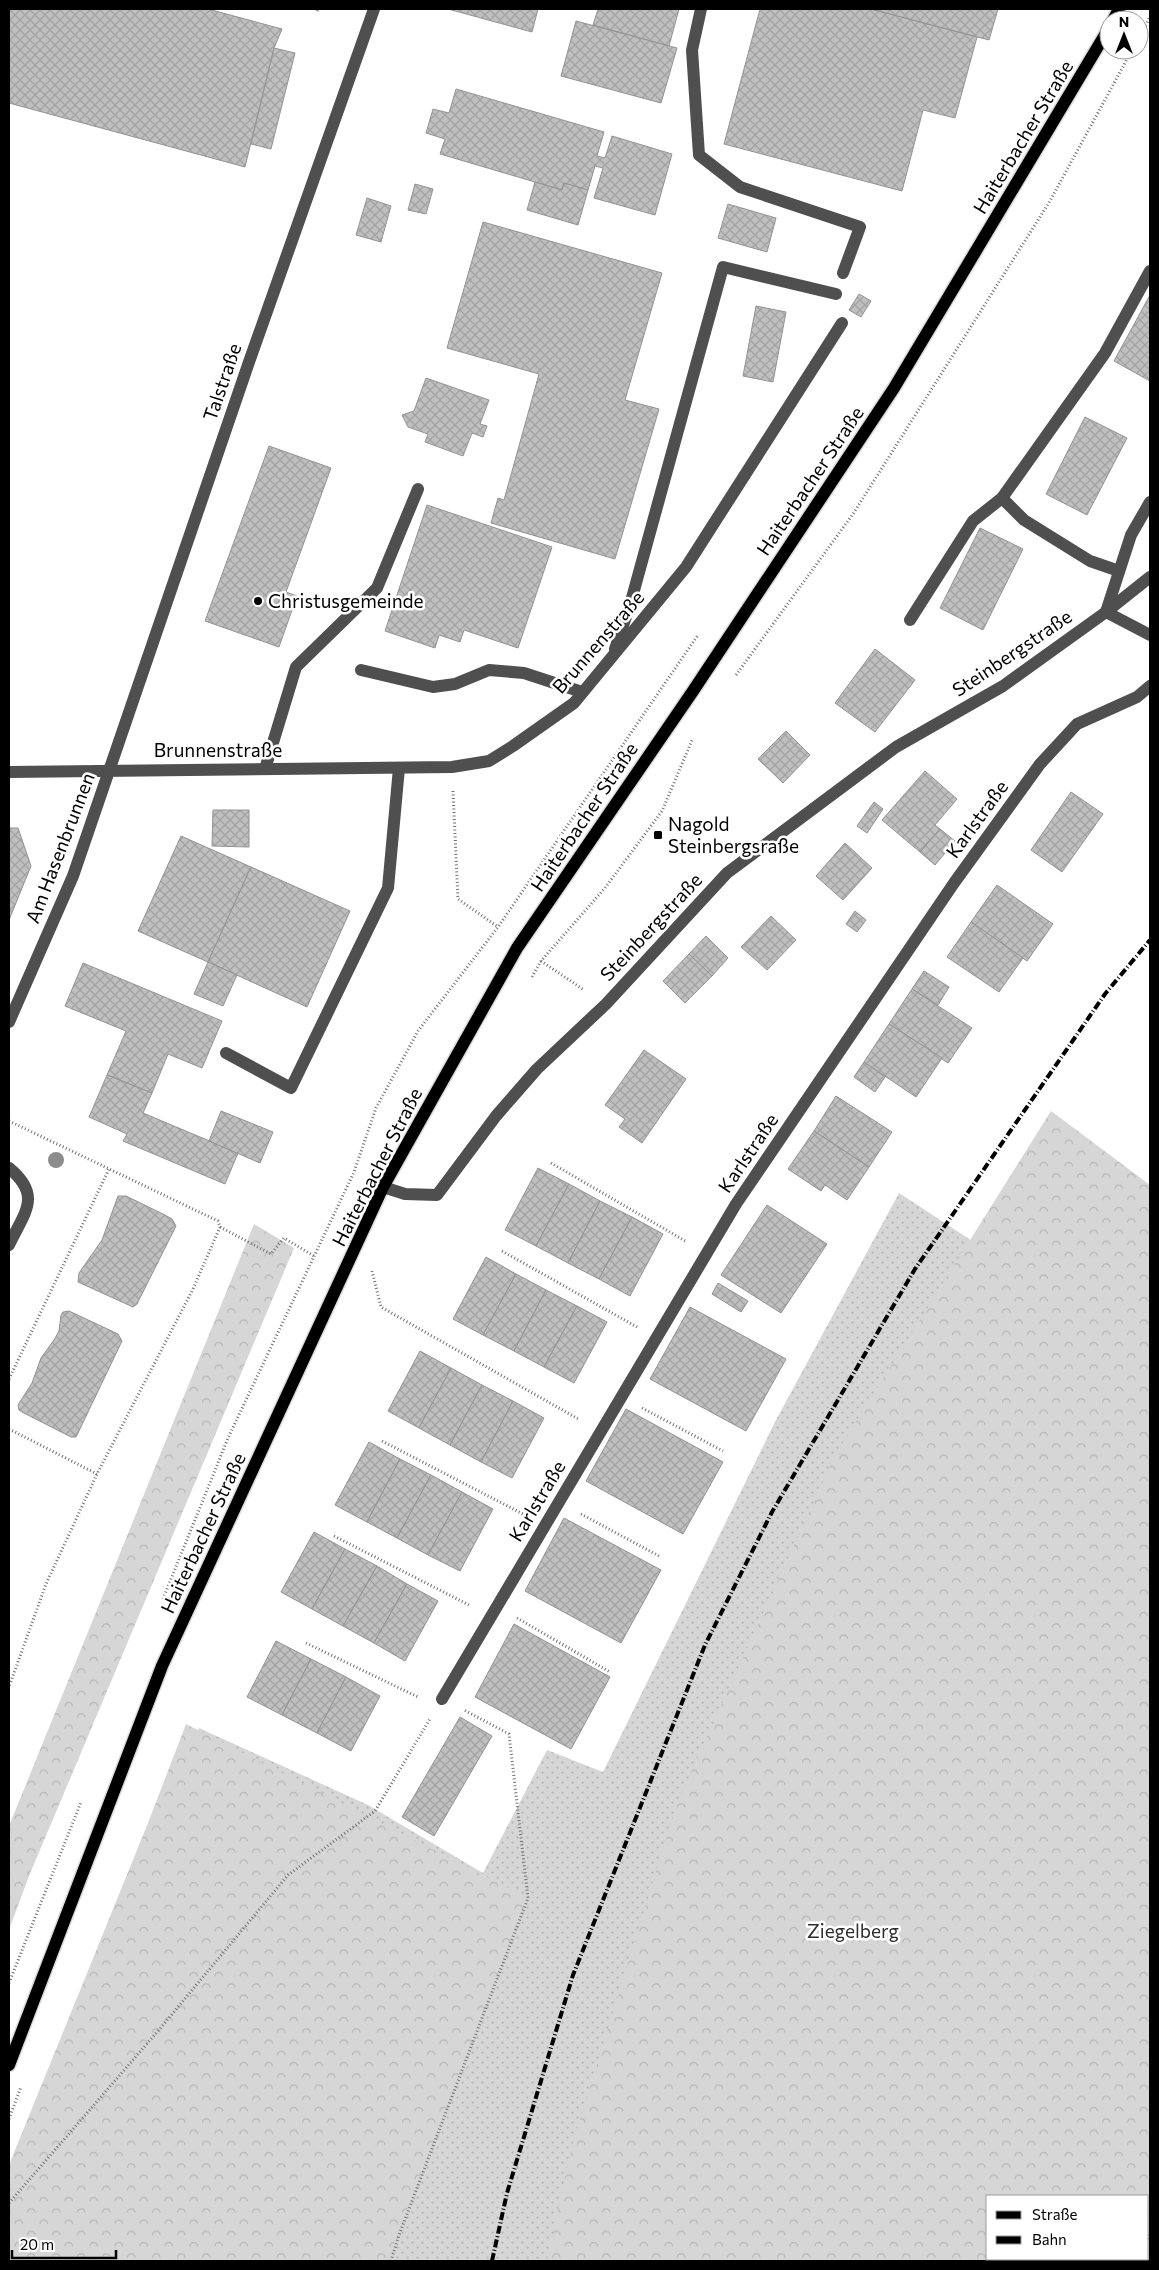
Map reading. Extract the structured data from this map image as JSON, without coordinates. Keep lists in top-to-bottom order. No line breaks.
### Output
{"streets":{"main road":["Haiterbacher Straße"],"street":["Talstraße","Brunnenstraße","Steinbergstraße","Karlstraße","Am Hasenbrunnen"]},"crossings":[["Haiterbacher Straße","Steinbergstraße"],["Talstraße","Brunnenstraße"],["Talstraße","Am Hasenbrunnen"],["Brunnenstraße","Am Hasenbrunnen"]],"parks":["Ziegelberg"],"places":{"other":["Christusgemeinde"],"transit":["Nagold Steinbergsraße"]},"legend":["Straße","Bahn"],"scale_bar":"20 m","north":"top"}
